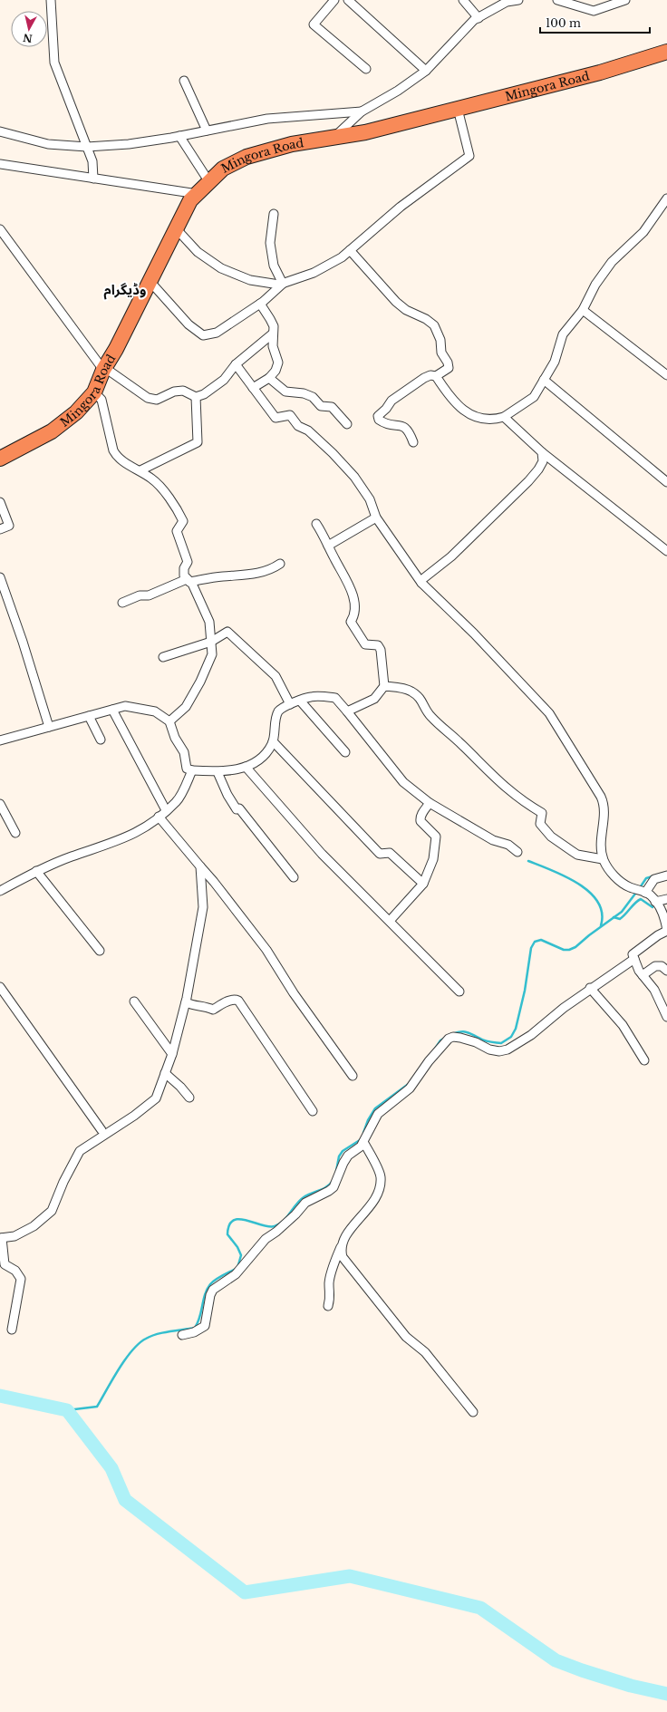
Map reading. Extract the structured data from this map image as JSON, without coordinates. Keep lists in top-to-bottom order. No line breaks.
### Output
{"streets":{"highway":["Mingora Road"]},"districts":["وڈیگرام"],"scale_bar":"100 m","north":"bottom"}
